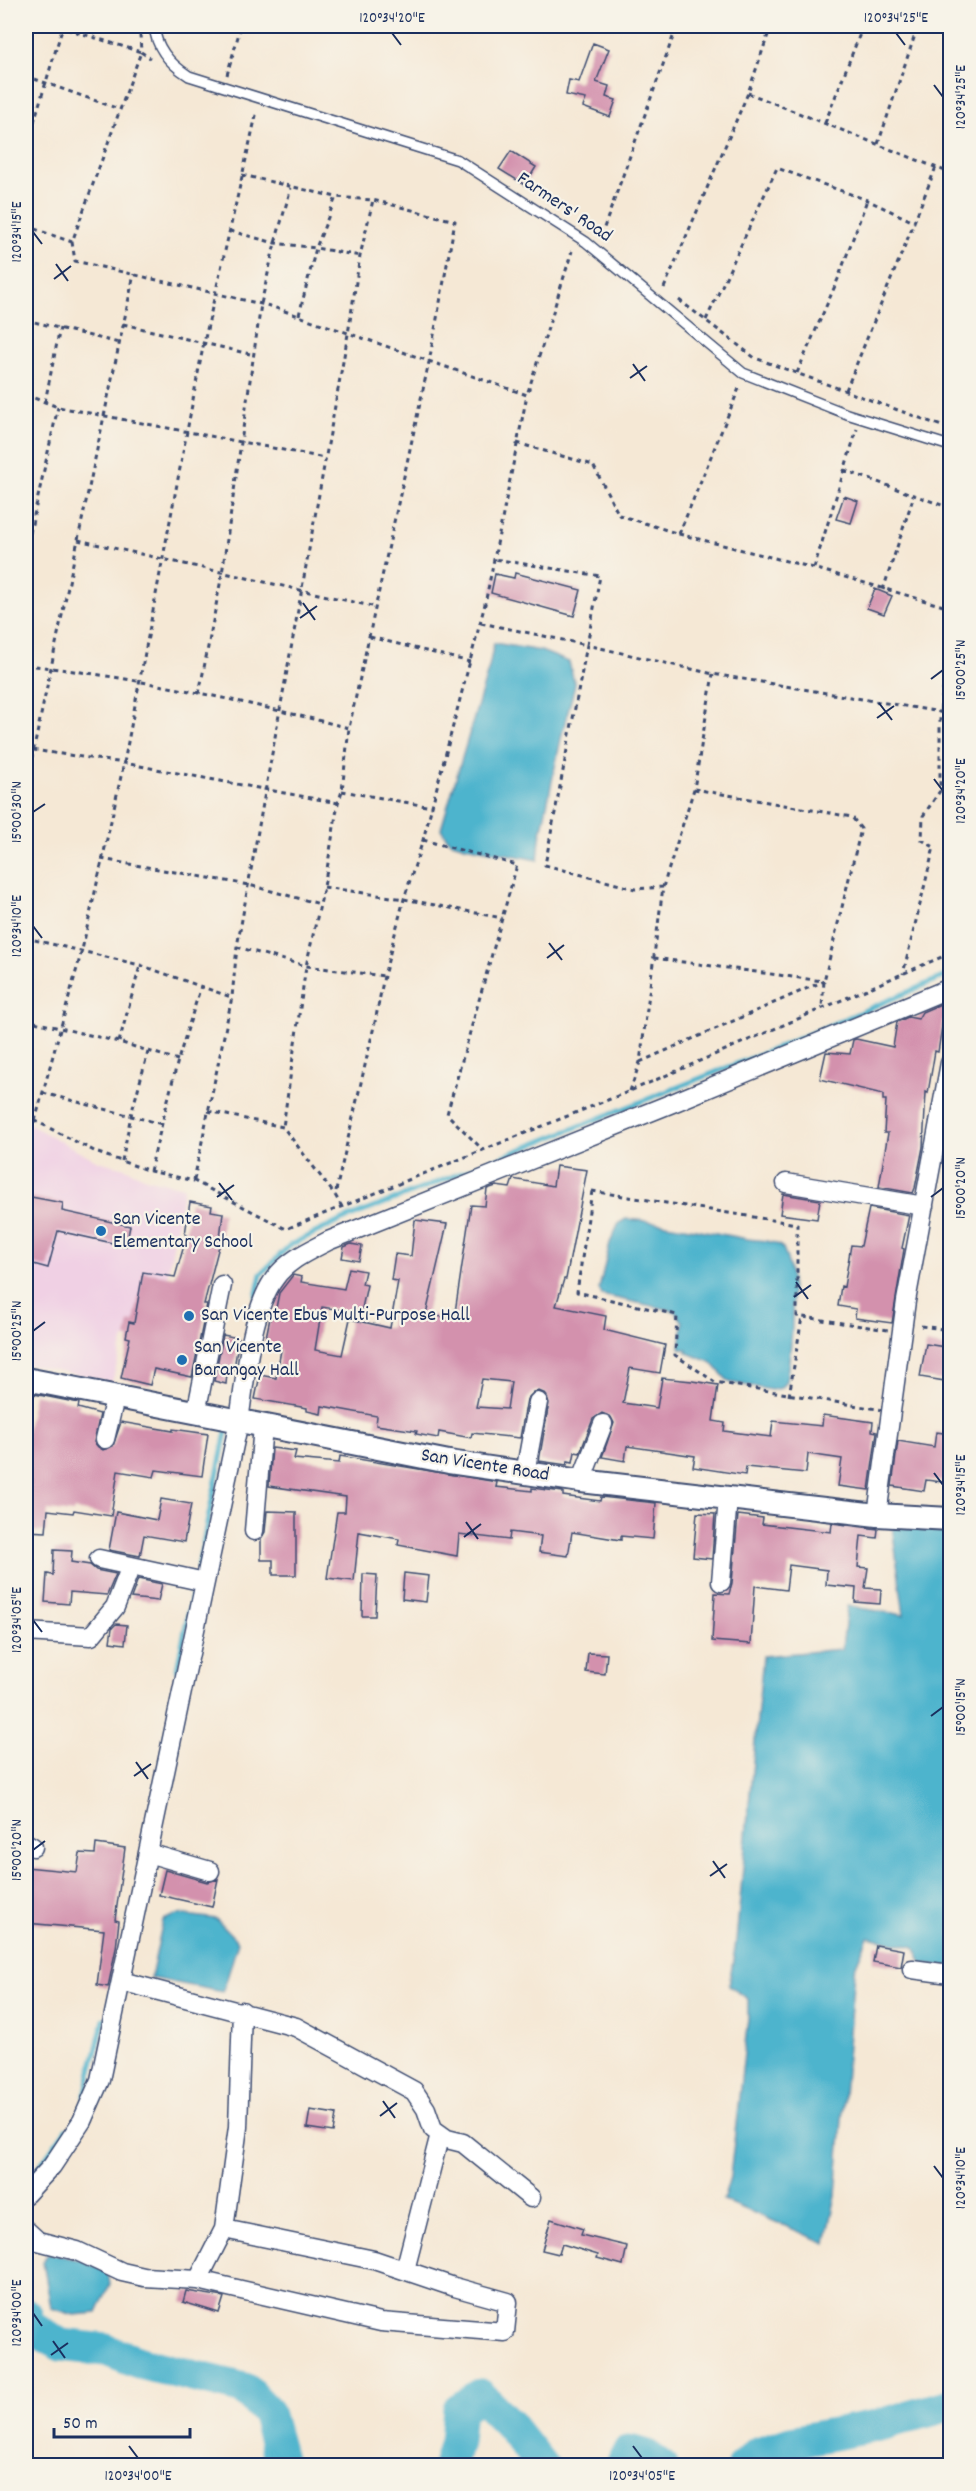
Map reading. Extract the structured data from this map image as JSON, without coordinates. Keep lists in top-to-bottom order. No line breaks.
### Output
{"streets":{"street":["San Vicente Road"],"lane":["Farmers' Road"]},"places":["San Vicente Elementary School","San Vicente Ebus Multi-Purpose Hall","San Vicente Barangay Hall"],"scale_bar":"50 m","coordinates":["120°34'20\"E","120°34'25\"E","120°34'15\"E","15°00'25\"N","15°00'30\"N","120°34'10\"E","15°00'20\"N","120°34'05\"E","15°00'15\"N","120°34'00\"E"]}
